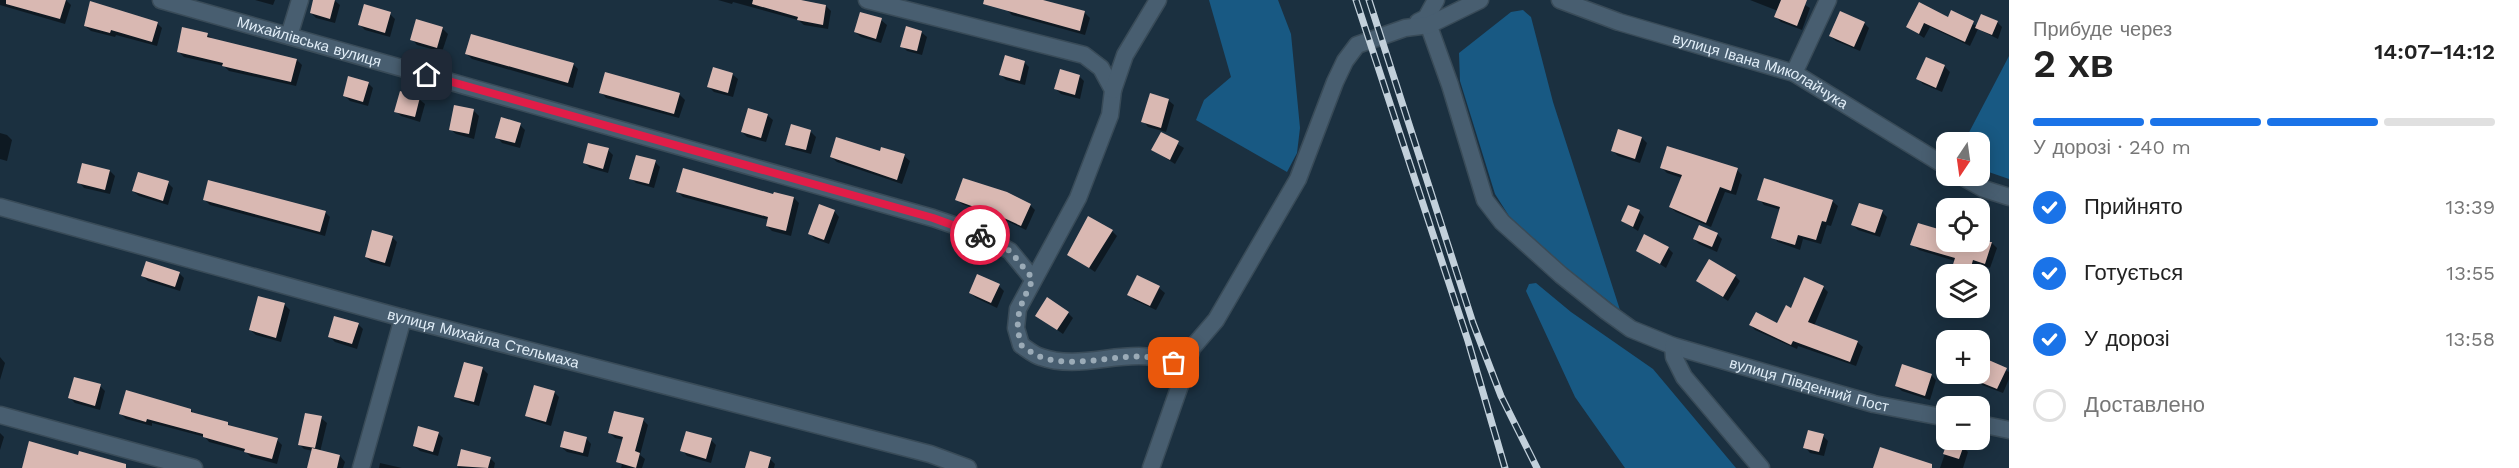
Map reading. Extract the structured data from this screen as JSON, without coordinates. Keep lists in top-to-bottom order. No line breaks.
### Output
{"streets":{"street":["Михайлівська вулиця","вулиця Івана Миколайчука","вулиця Михайла Стельмаха","вулиця Південний Пост"]},"north":"bottom","page":{"heading":["2 хв","Прибуде через","14:07–14:12"],"bar":"У дорозі · 240 m","map_buttons":["+","−"],"list":[["Прийнято","13:39"],["Готується","13:55"],["У дорозі","13:58"],"Доставлено"]}}
